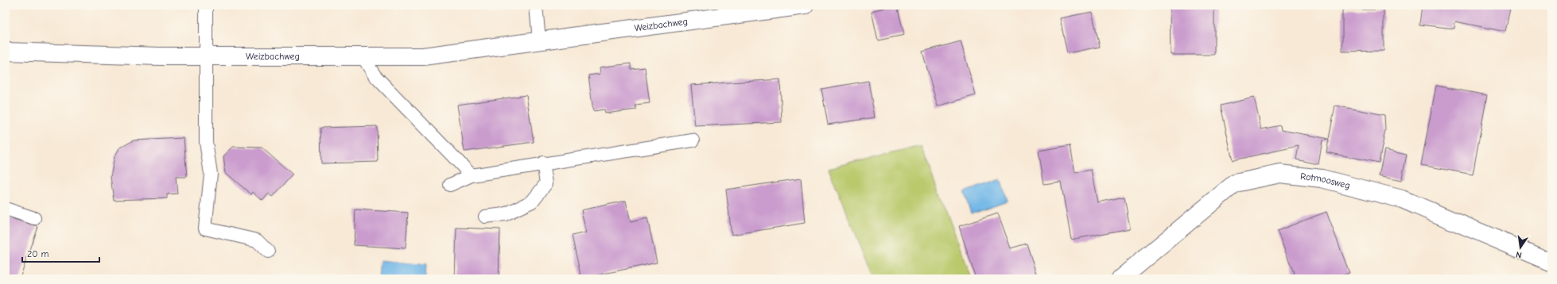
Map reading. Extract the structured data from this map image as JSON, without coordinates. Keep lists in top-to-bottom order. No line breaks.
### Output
{"streets":{"street":["Weizbachweg","Rotmoosweg"]},"scale_bar":"20 m","north":"bottom"}
